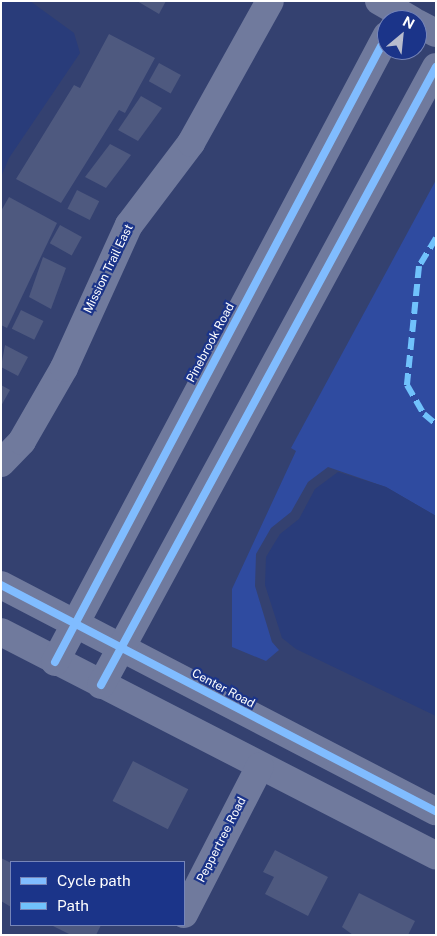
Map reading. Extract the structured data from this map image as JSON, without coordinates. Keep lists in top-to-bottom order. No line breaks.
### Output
{"streets":{"street":["Mission Trail East","Pinebrook Road","Center Road","Peppertree Road"]},"crossings":[["Pinebrook Road","Center Road"]],"legend":["Cycle path","Path"],"north":"top right"}
